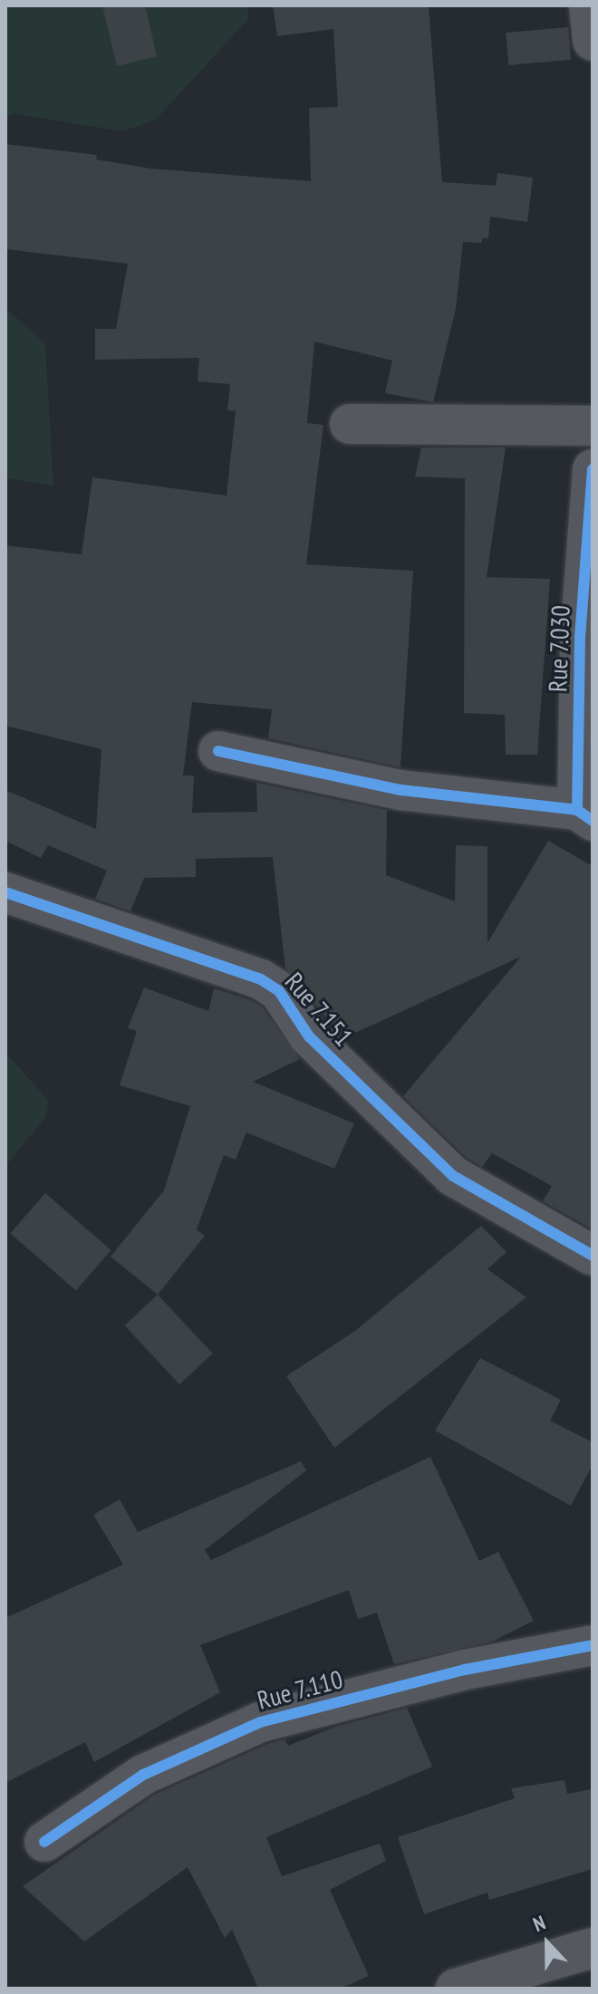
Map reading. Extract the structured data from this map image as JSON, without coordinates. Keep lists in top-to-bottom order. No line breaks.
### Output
{"streets":{"street":["Rue 7.030","Rue 7.151","Rue 7.110"]},"north":"top"}
